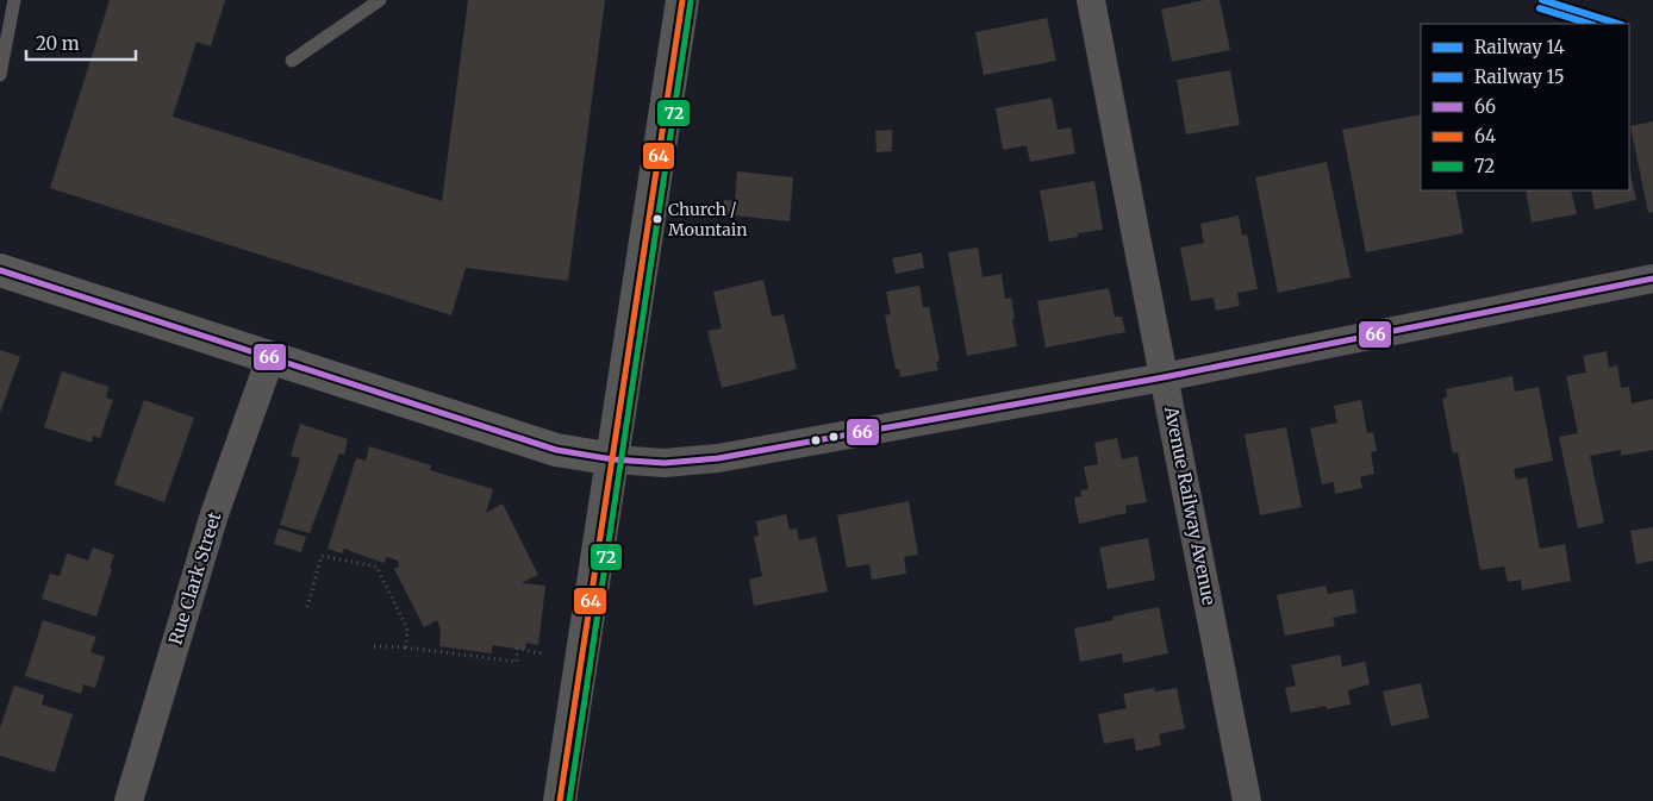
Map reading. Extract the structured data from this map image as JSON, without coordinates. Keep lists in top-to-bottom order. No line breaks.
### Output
{"streets":{"street":["Avenue Railway Avenue","Rue Clark Street"]},"places":["Church / Mountain"],"lines":["rail line 14","transit line 64","transit line 72","rail line 15","transit line 66"],"legend":["Railway 14","Railway 15","66","64","72"],"scale_bar":"20 m"}
